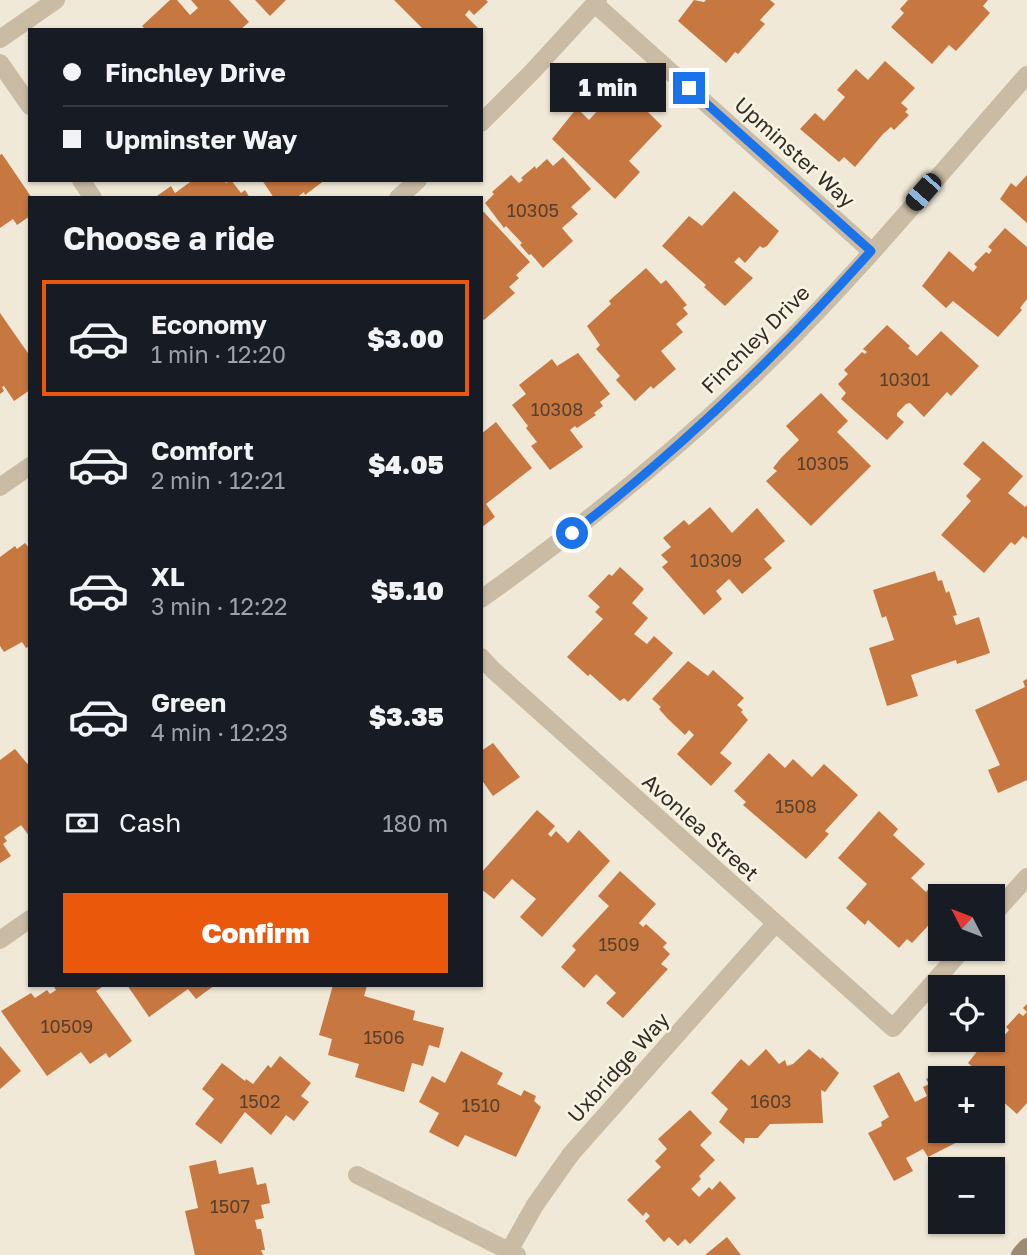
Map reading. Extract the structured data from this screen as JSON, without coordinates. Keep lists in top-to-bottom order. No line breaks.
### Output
{"streets":{"street":["Upminster Way","Finchley Drive","Avonlea Street","Uxbridge Way"]},"crossings":[["Upminster Way","Finchley Drive"],["Avonlea Street","Uxbridge Way"]],"house_numbers":["10305","10301","10308","10305","10309","1508","1509","10509","1506","1502","1603","1510","1507"],"north":"top left","page":{"banner":["Finchley Drive","Upminster Way"],"bubble":"1 min","heading":"Choose a ride","list":[{"name":"Economy","note":"1 min · 12:20","value":"$3.00"},{"name":"Comfort","note":"2 min · 12:21","value":"$4.05"},{"name":"XL","note":"3 min · 12:22","value":"$5.10"},{"name":"Green","note":"4 min · 12:23","value":"$3.35"}],"pay":["Cash","180 m"],"buttons":"Confirm","map_buttons":["+","−"]}}
